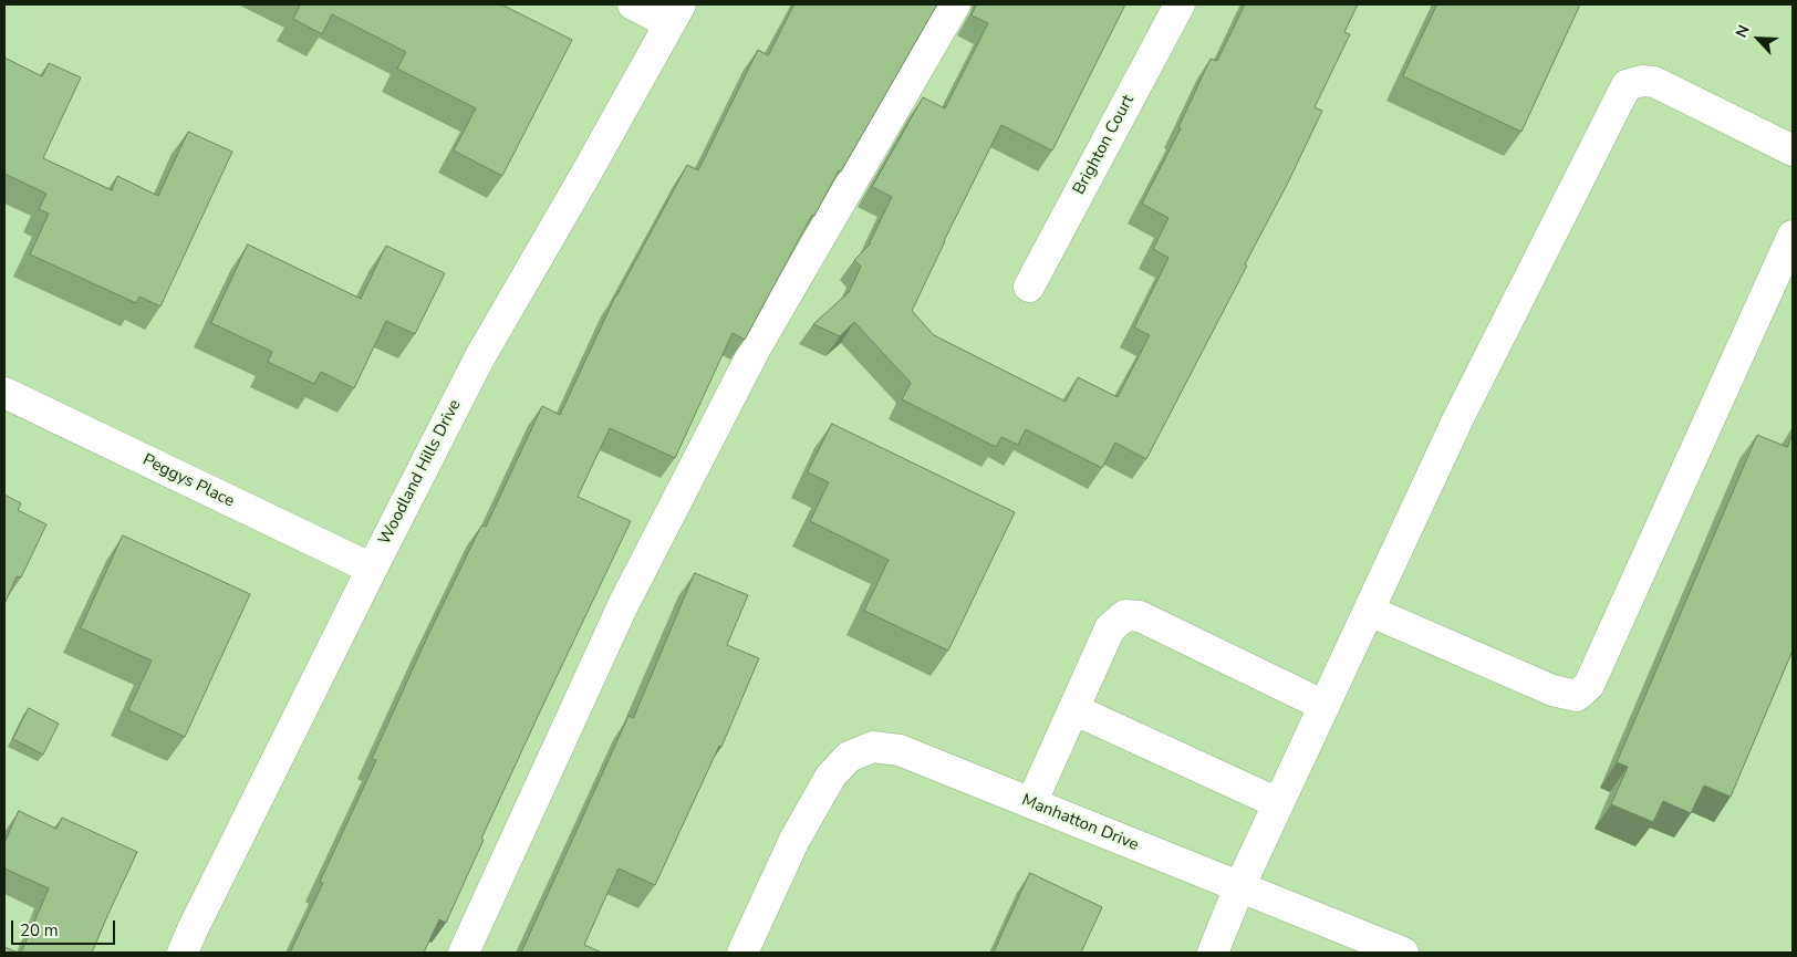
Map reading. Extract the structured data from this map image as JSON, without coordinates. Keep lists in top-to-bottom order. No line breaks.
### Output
{"streets":{"street":["Brighton Court","Woodland Hills Drive","Peggys Place","Manhatton Drive"]},"crossings":[["Woodland Hills Drive","Peggys Place"]],"scale_bar":"20 m","north":"top left"}
